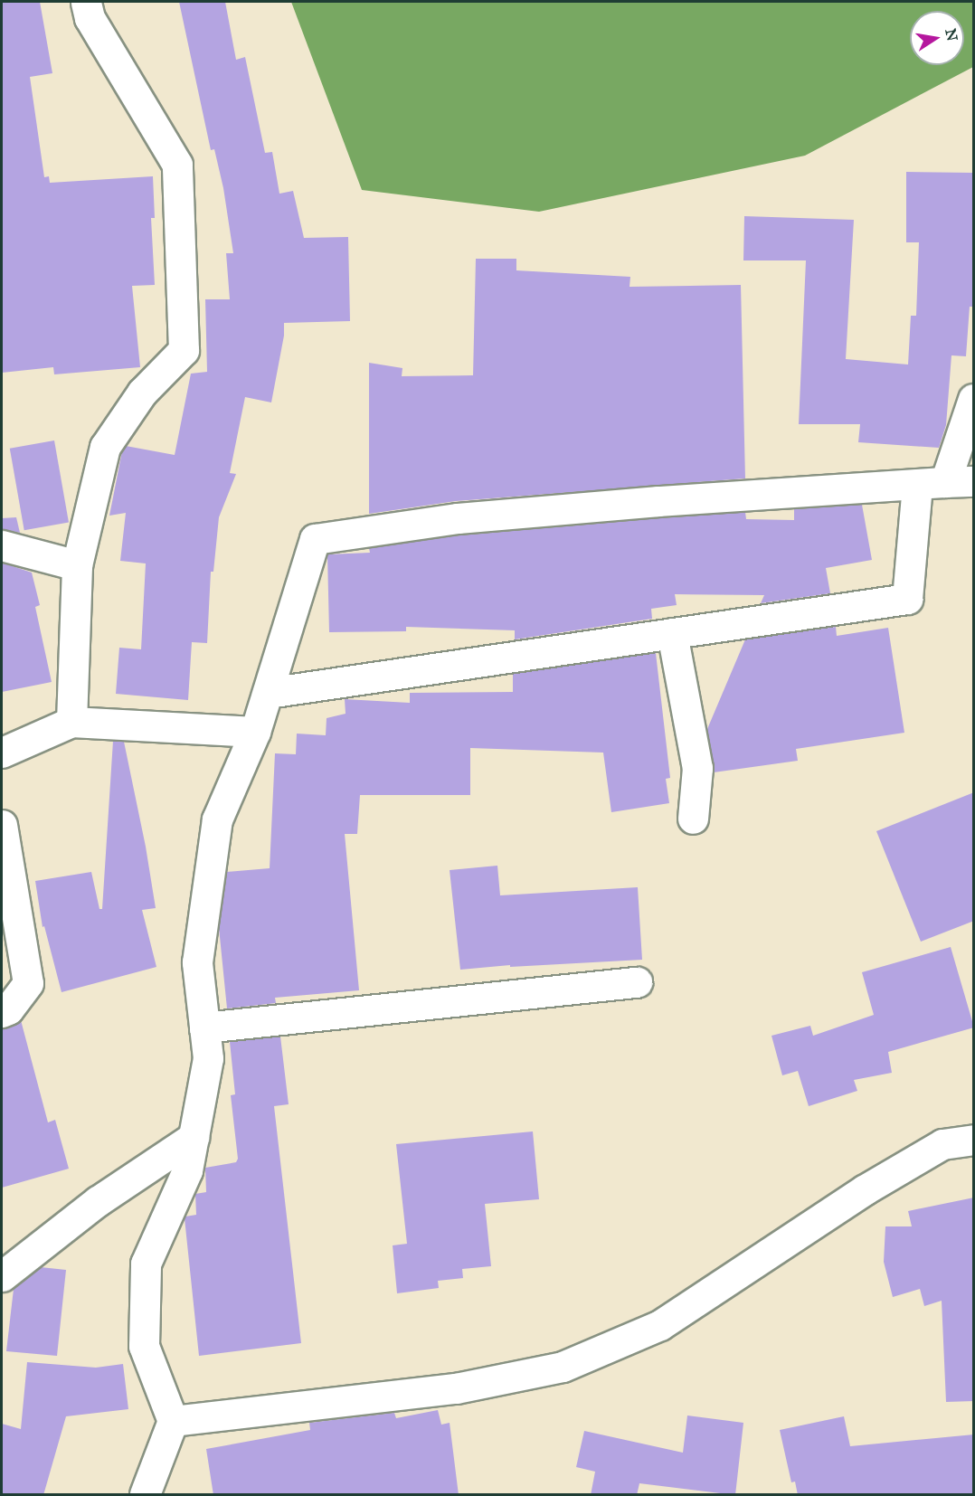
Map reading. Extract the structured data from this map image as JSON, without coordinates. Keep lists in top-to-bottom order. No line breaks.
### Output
{"north":"right"}
